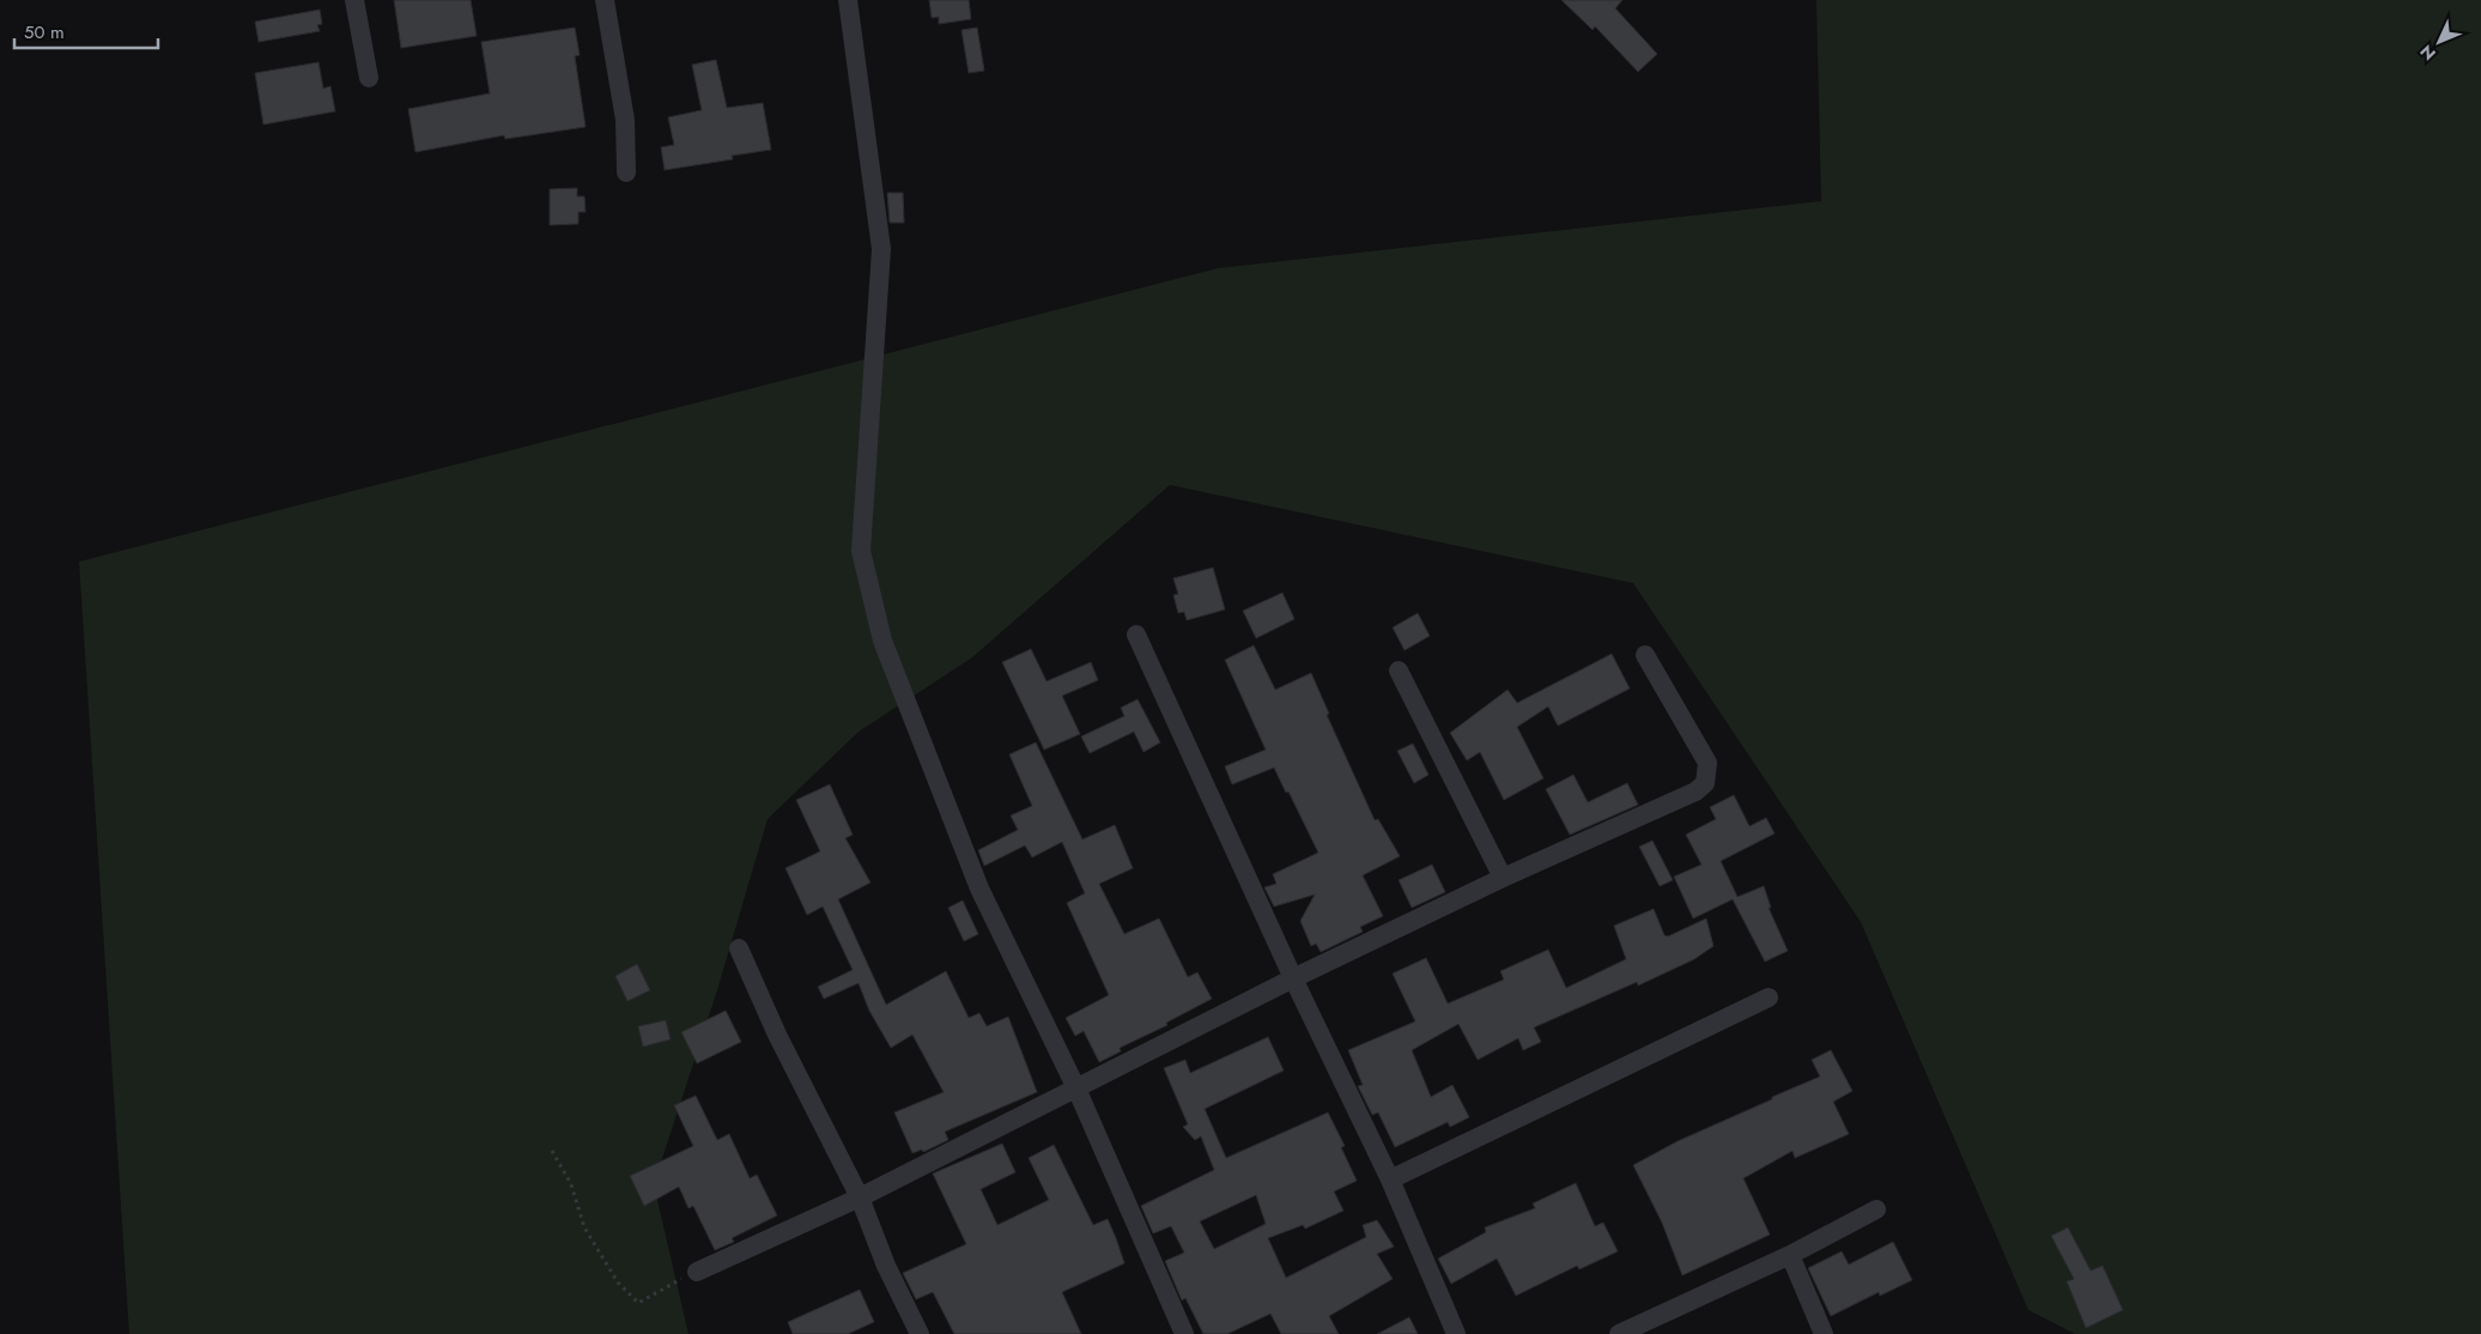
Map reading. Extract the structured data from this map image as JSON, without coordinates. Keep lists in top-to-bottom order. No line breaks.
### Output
{"scale_bar":"50 m","north":"bottom left"}
